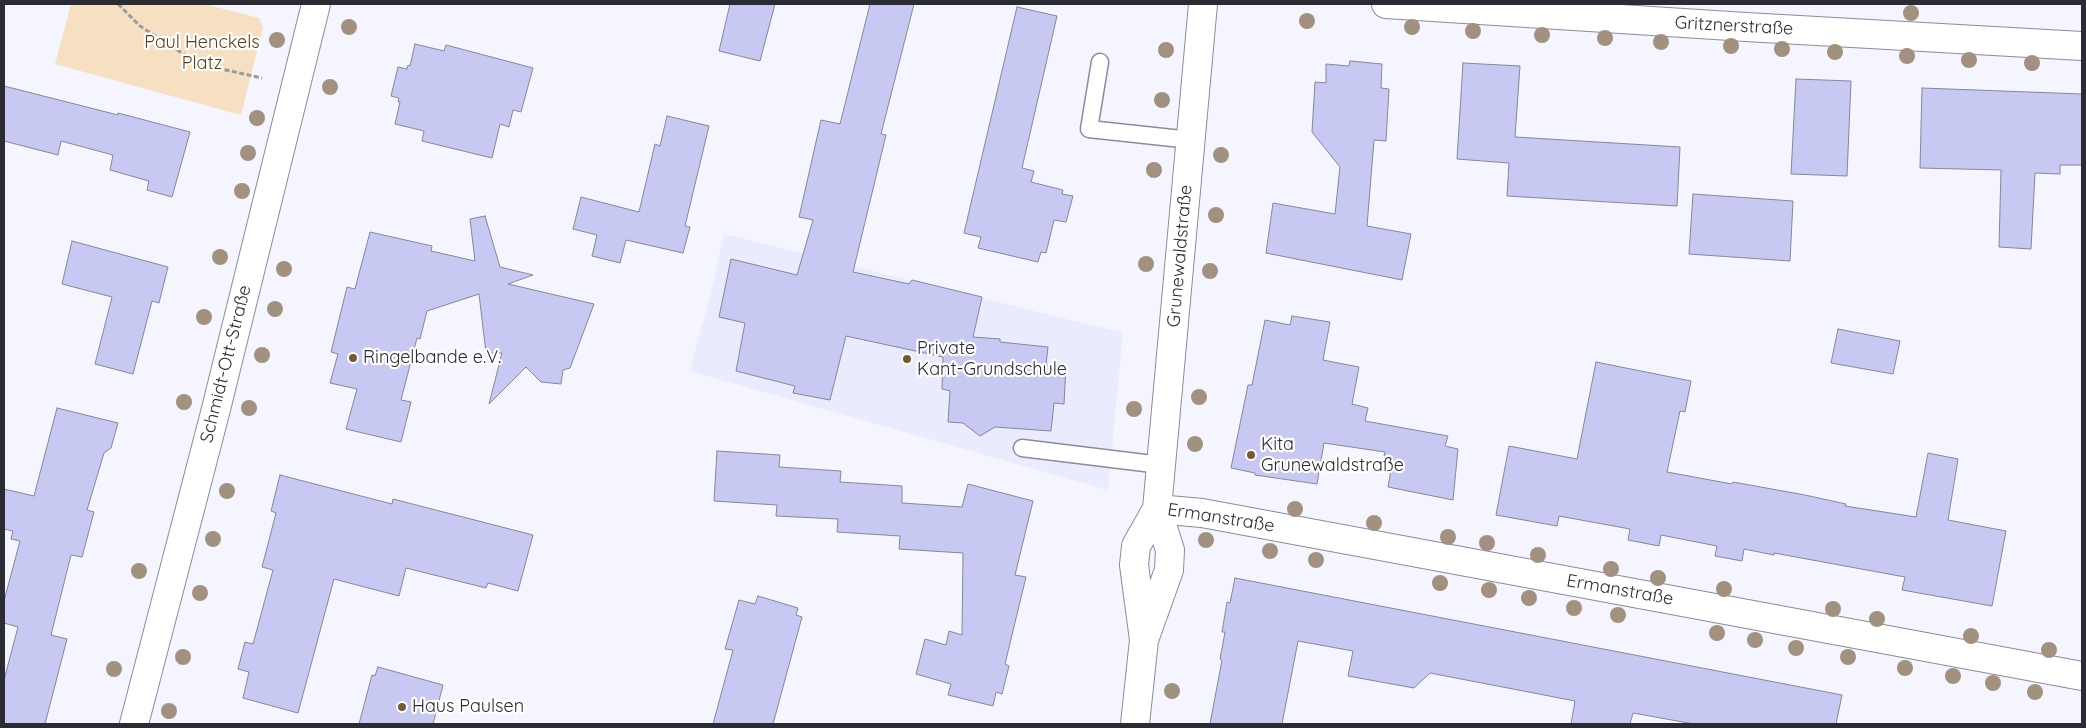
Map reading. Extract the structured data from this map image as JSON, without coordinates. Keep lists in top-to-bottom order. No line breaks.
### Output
{"streets":{"street":["Gritznerstraße","Grunewaldstraße","Schmidt-Ott-Straße","Ermanstraße"]},"crossings":[["Grunewaldstraße","Ermanstraße"]],"parks":["Paul Henckels Platz"],"places":["Ringelbande e.V.","Private Kant-Grundschule","Kita Grunewaldstraße","Haus Paulsen"]}
